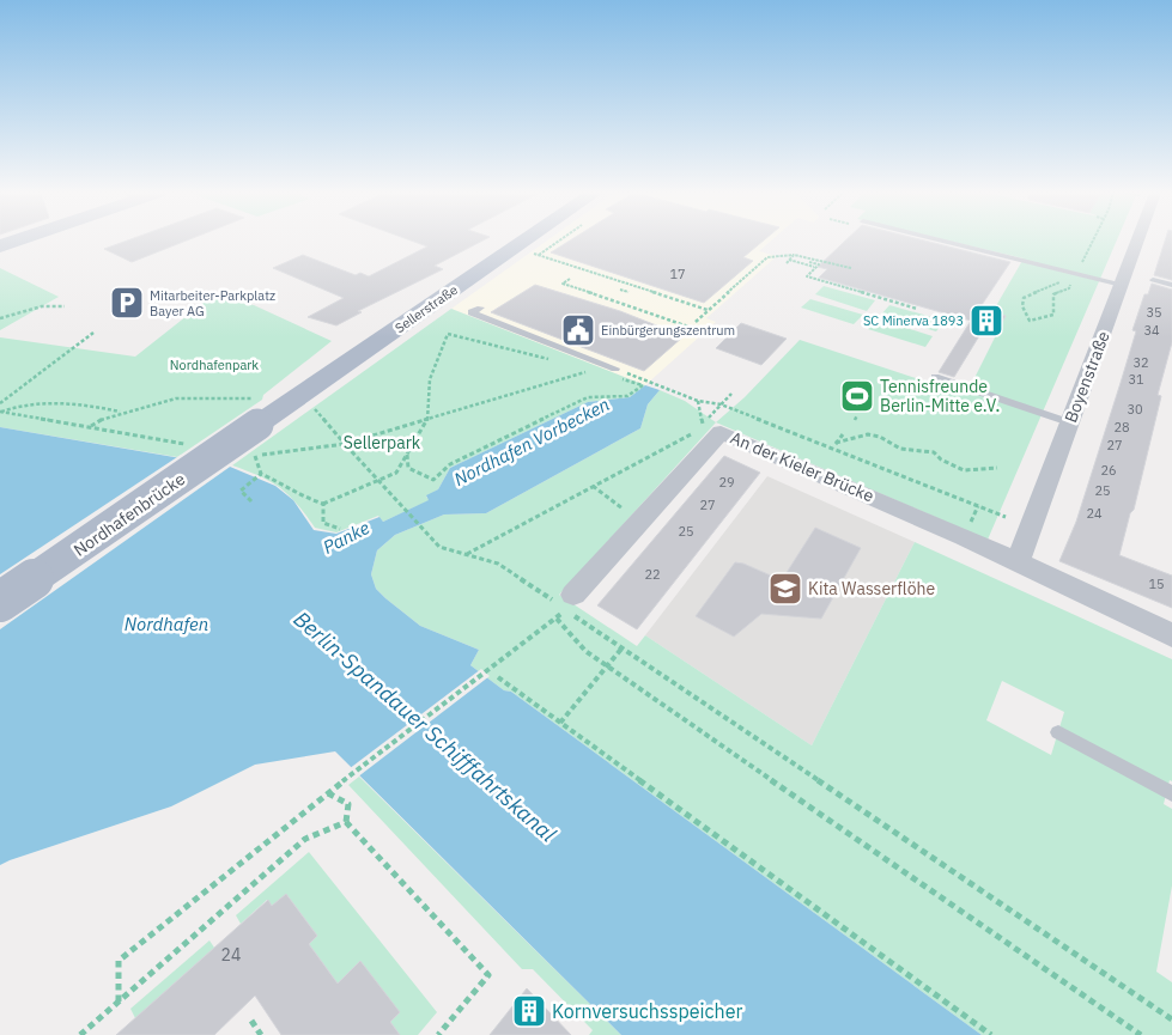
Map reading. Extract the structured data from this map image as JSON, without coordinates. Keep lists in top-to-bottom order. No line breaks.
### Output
{"streets":{"main road":["Sellerstraße","Nordhafenbrücke"],"street":["Boyenstraße","An der Kieler Brücke"]},"crossings":[["Sellerstraße","Nordhafenbrücke"],["Boyenstraße","An der Kieler Brücke"]],"water":["Nordhafen Vorbecken","Panke","Nordhafen","Berlin-Spandauer Schifffahrtskanal"],"parks":["Nordhafenpark","Sellerpark"],"places":{"parking":["Mitarbeiter-Parkplatz Bayer AG"],"building":["SC Minerva 1893","Kornversuchsspeicher"],"public building":["Einbürgerungszentrum"],"sports":["Tennisfreunde Berlin-Mitte e.V."],"school or university":["Kita Wasserflöhe"]},"house_numbers":["17","35","34","32","31","30","28","27","26","29","25","27","24","25","22","15","24"]}
